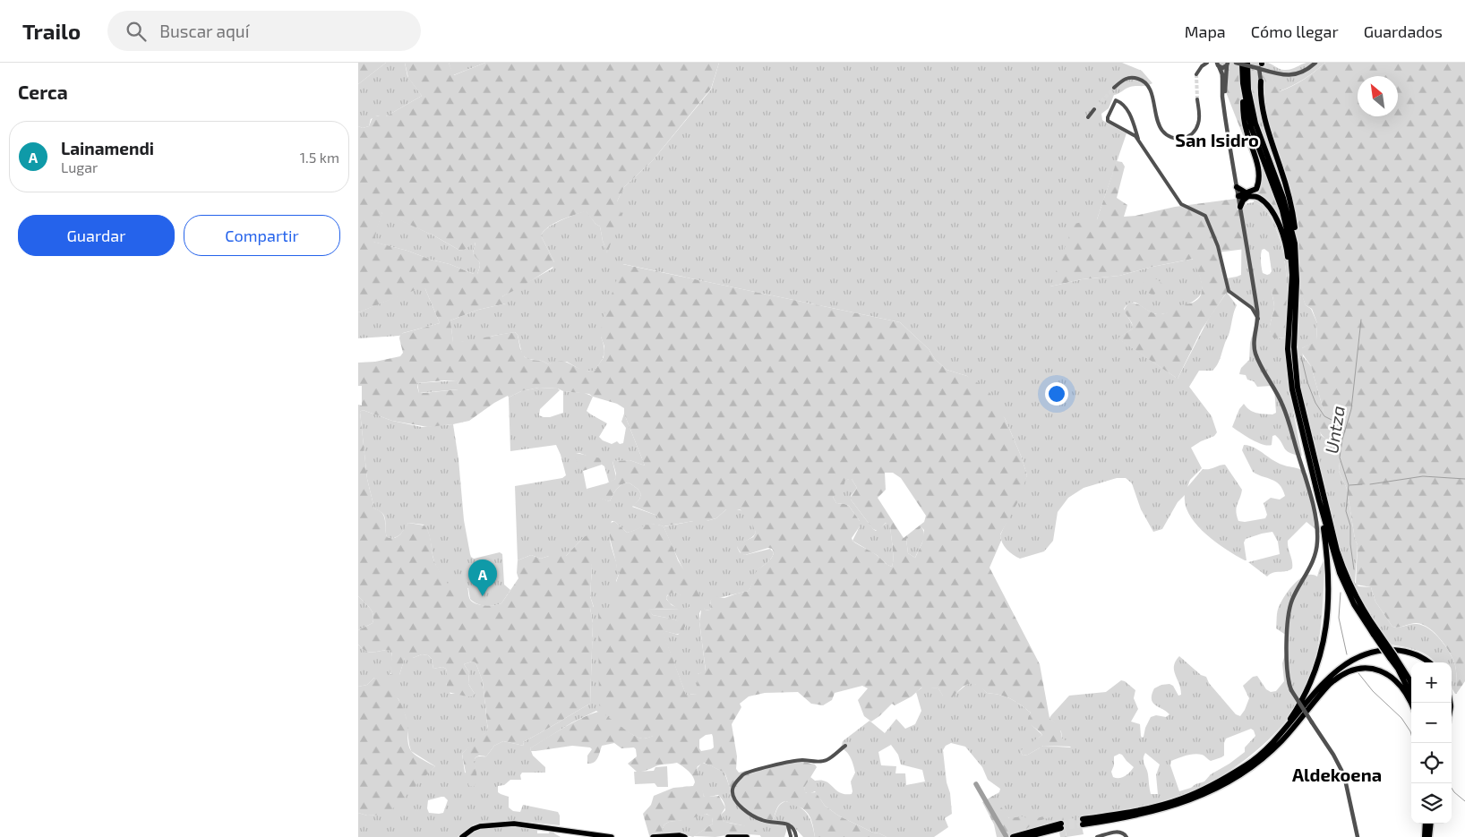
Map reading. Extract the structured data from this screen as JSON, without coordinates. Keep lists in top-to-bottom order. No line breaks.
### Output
{"districts":["San Isidro","Aldekoena"],"water":["Untza"],"north":"top left","page":{"header":"Trailo","search":"Buscar aquí","nav":["Mapa","Cómo llegar","Guardados"],"heading":"Cerca","list":[{"mark":"A","name":"Lainamendi","note":"Lugar","value":"1.5 km"}],"buttons":["Guardar","Compartir"],"pins":"A","map_buttons":["+","−"]}}
